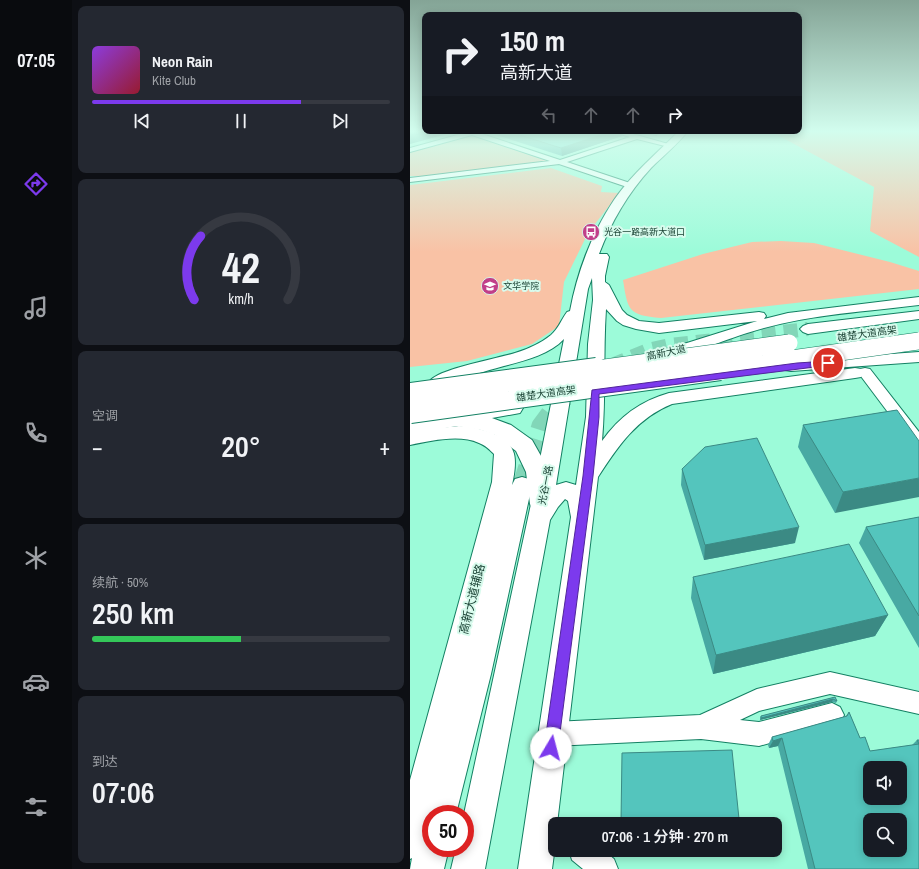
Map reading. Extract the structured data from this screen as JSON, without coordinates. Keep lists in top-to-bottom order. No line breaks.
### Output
{"streets":{"highway":["雄楚大道高架"],"main road":["高新大道","光谷一路","高新大道辅路"]},"crossings":[["高新大道","光谷一路"]],"places":{"bus stop":["光谷一路高新大道口"],"school or university":["文华学院"]},"page":{"tabs":"07:05","turn":["150 m","高新大道"],"song":["Neon Rain","Kite Club"],"tile":["空调",["续航 · 50%","250 km"],["到达","07:06"]],"heat":["−","20°","+"],"limit":"50","trip":"07:06 · 1 分钟 · 270 m","gauge":["42","km/h"]}}
